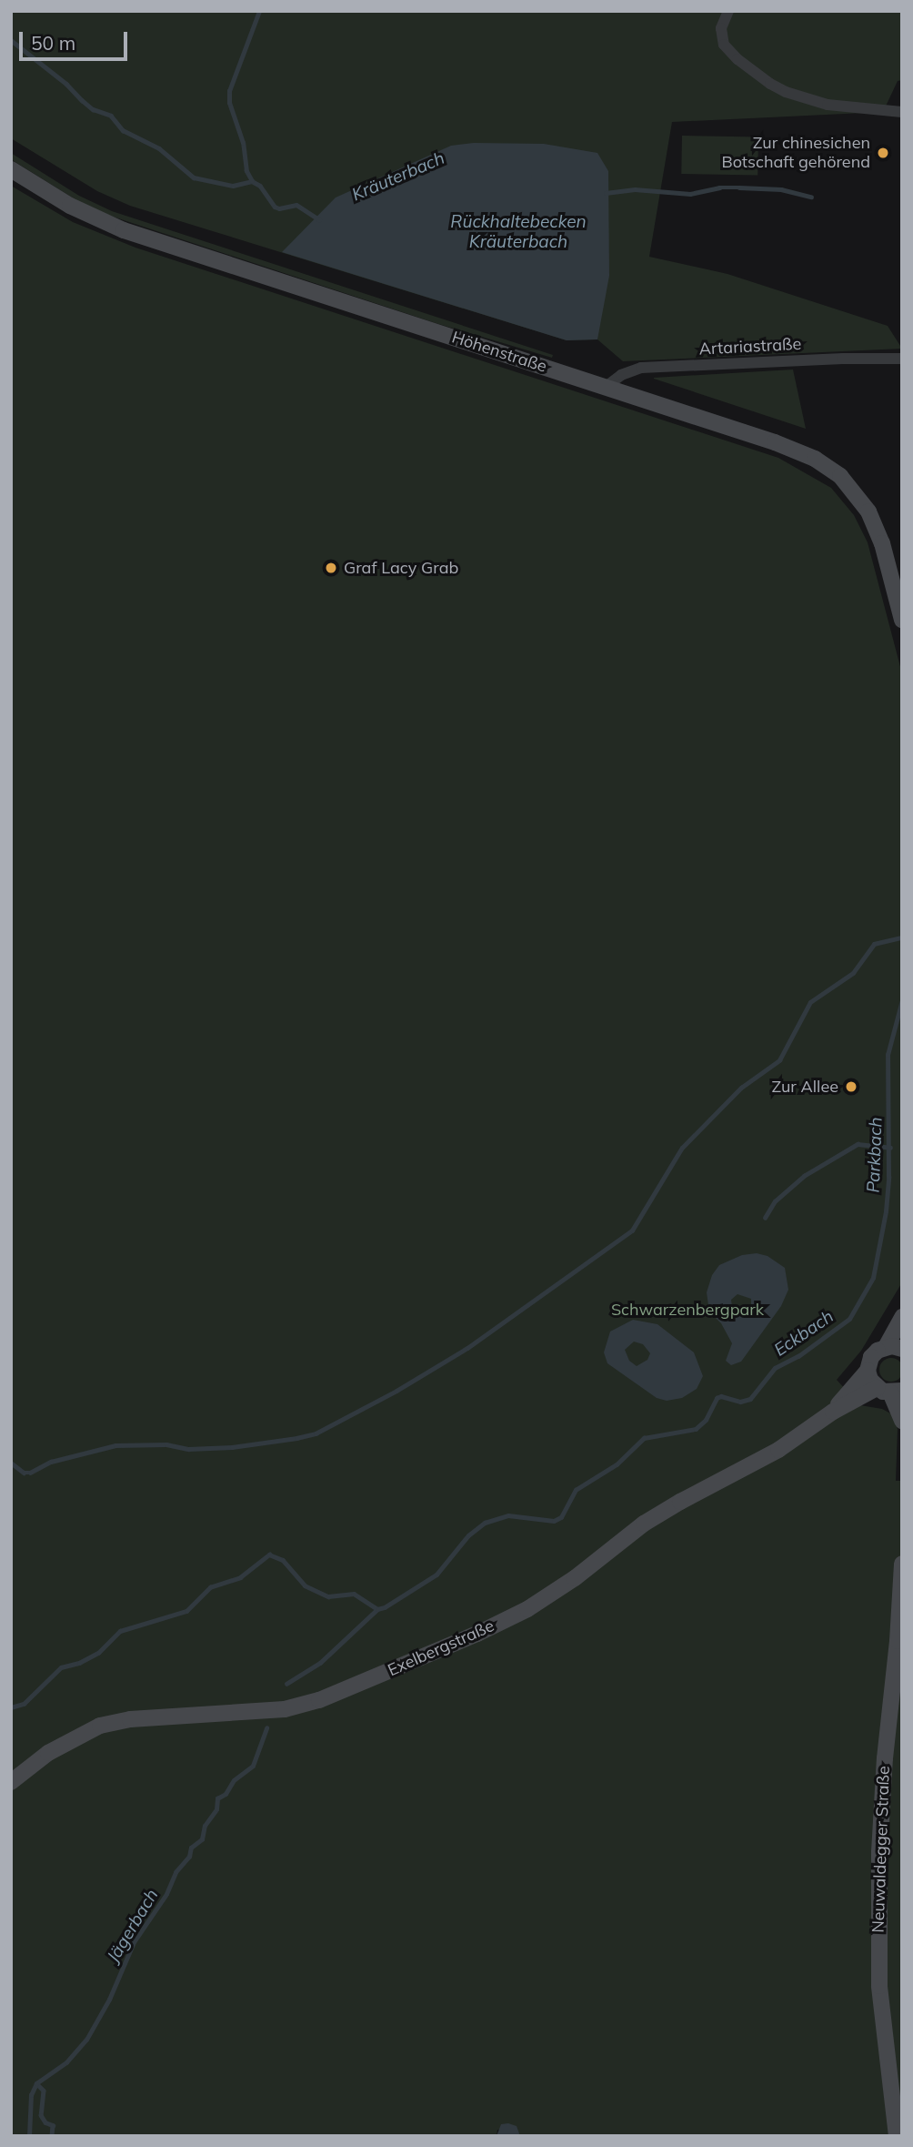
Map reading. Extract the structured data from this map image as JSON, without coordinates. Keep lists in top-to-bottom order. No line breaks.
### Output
{"streets":{"main road":["Höhenstraße","Exelbergstraße","Neuwaldegger Straße"],"street":["Artariastraße"]},"crossings":[["Artariastraße","Höhenstraße"]],"water":["Kräuterbach","Rückhaltebecken Kräuterbach","Parkbach","Eckbach","Jägerbach"],"parks":["Schwarzenbergpark"],"places":["Zur chinesichen Botschaft gehörend","Graf Lacy Grab","Zur Allee"],"scale_bar":"50 m"}
